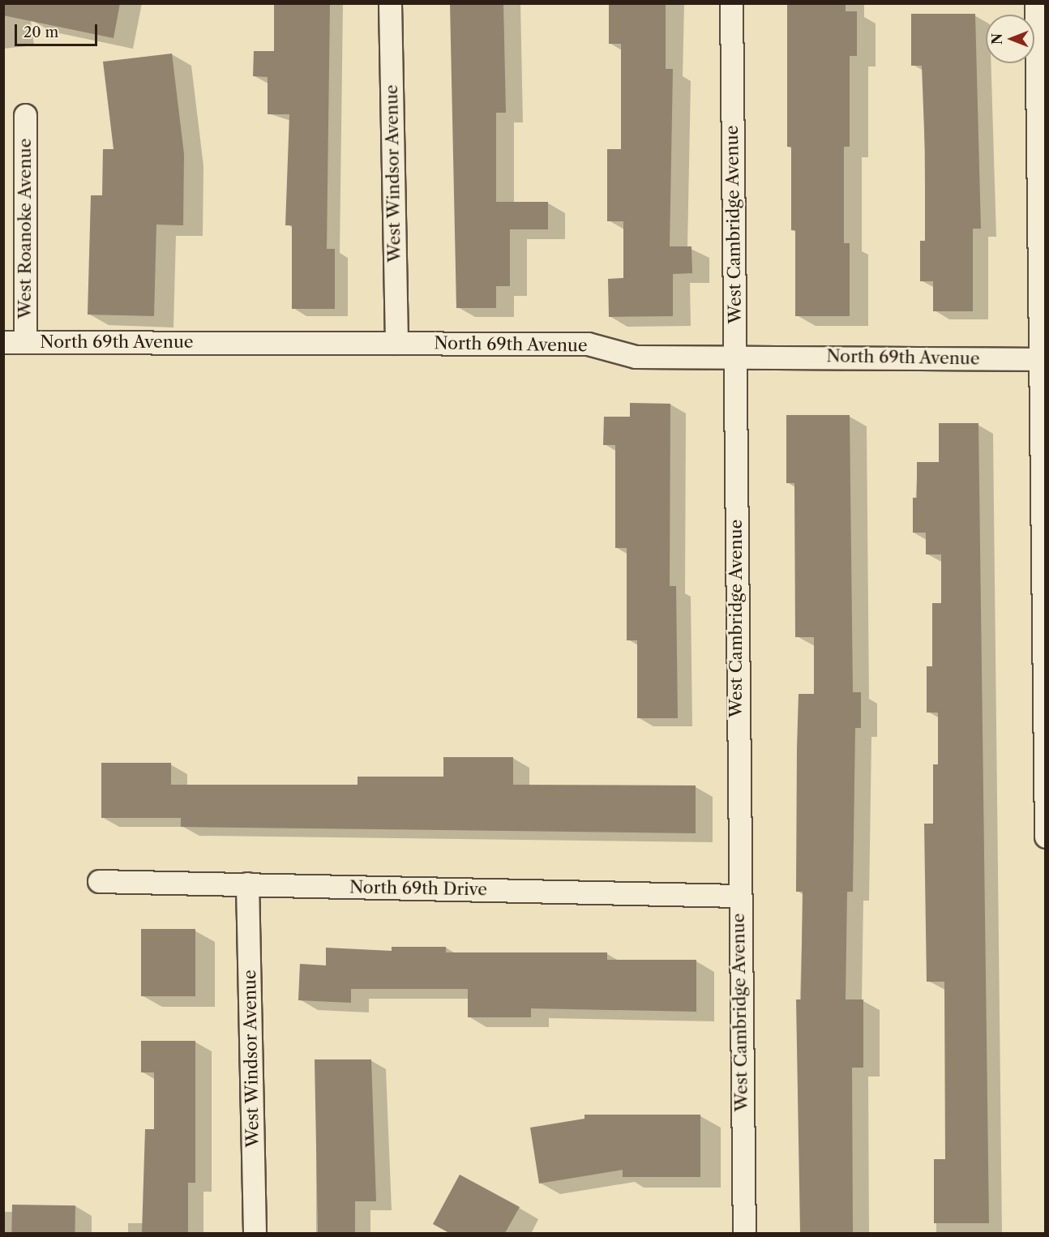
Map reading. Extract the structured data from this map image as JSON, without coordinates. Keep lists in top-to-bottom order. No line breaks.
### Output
{"streets":{"street":["West Windsor Avenue","West Cambridge Avenue","West Roanoke Avenue","North 69th Avenue","North 69th Drive"]},"crossings":[["West Windsor Avenue","North 69th Avenue"],["West Windsor Avenue","North 69th Drive"],["West Cambridge Avenue","North 69th Avenue"],["West Cambridge Avenue","North 69th Drive"],["West Roanoke Avenue","North 69th Avenue"]],"scale_bar":"20 m","north":"left"}
